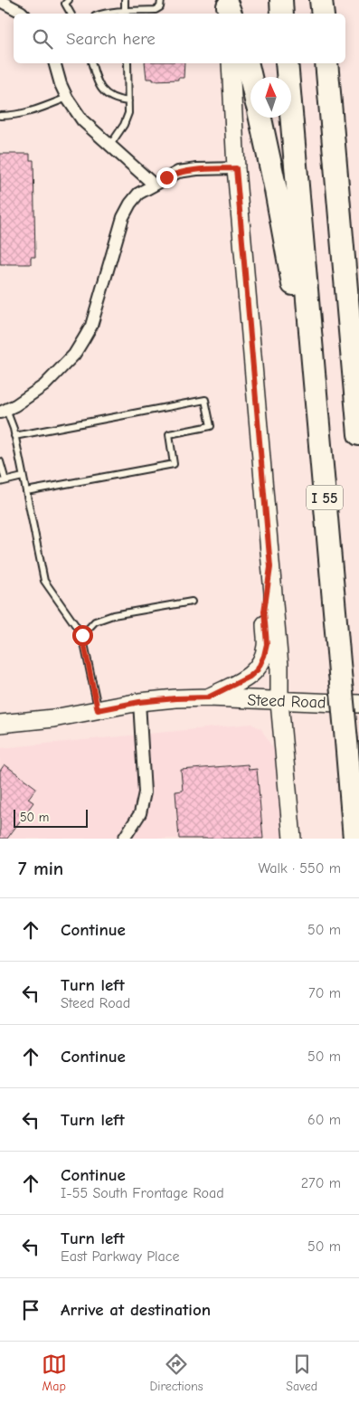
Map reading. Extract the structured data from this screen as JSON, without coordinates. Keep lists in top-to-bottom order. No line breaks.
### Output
{"streets":{"highway":["I 55"],"street":["Steed Road"]},"scale_bar":"50 m","north":"top","page":{"search":"Search here","scale":"50 m","heading":["7 min","Walk · 550 m"],"list":[["Continue","50 m"],["Turn left","Steed Road","70 m"],["Continue","50 m"],["Turn left","60 m"],["Continue","I-55 South Frontage Road","270 m"],["Turn left","East Parkway Place","50 m"],"Arrive at destination"],"nav":["Map","Directions","Saved"]}}
